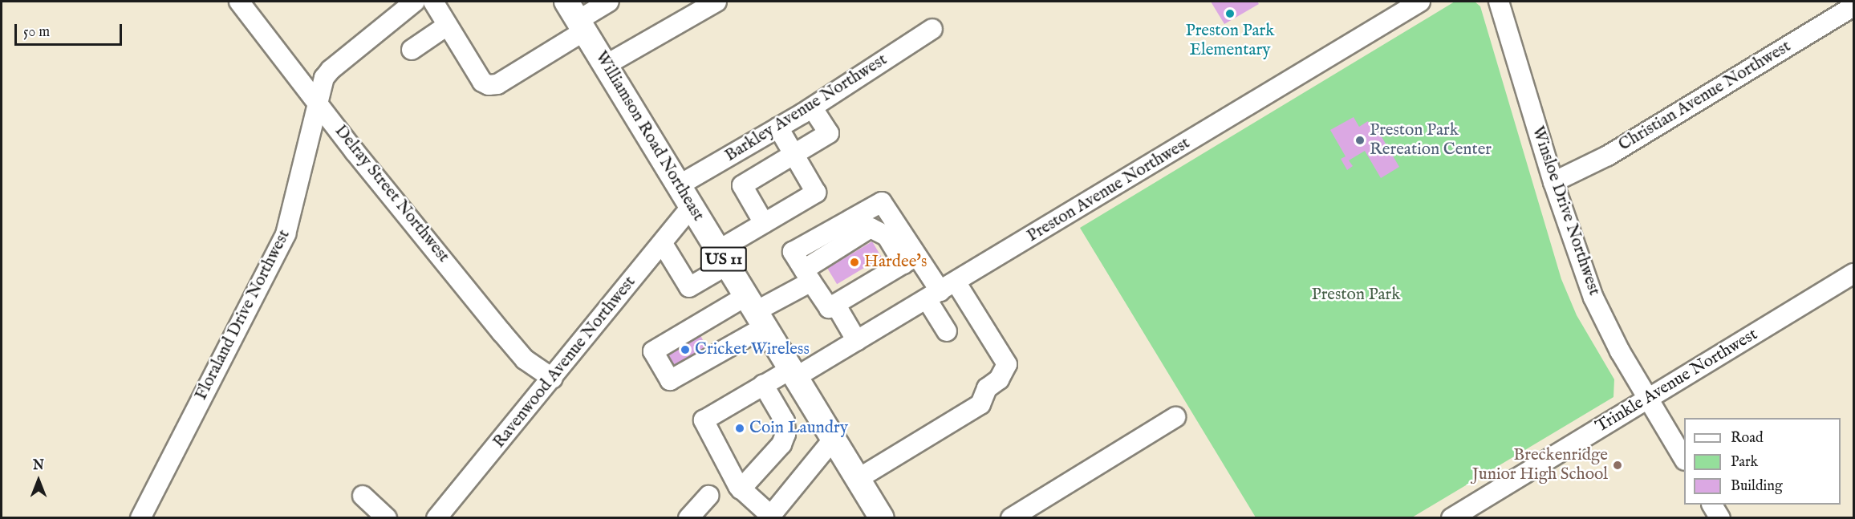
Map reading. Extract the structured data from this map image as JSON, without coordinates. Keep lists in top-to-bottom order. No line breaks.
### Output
{"streets":{"main road":["Williamson Road Northeast","US 11"],"street":["Christian Avenue Northwest","Barkley Avenue Northwest","Preston Avenue Northwest","Delray Street Northwest","Winsloe Drive Northwest","Floraland Drive Northwest","Ravenwood Avenue Northwest","Trinkle Avenue Northwest"]},"crossings":[["Christian Avenue Northwest","Winsloe Drive Northwest"],["Barkley Avenue Northwest","Williamson Road Northeast"],["Williamson Road Northeast","Preston Avenue Northwest"],["Williamson Road Northeast","Ravenwood Avenue Northwest"],["Delray Street Northwest","Floraland Drive Northwest"],["Delray Street Northwest","Ravenwood Avenue Northwest"],["Winsloe Drive Northwest","Trinkle Avenue Northwest"]],"parks":["Preston Park"],"places":["Preston Park Elementary","Preston Park Rereation Center","Hardee's","Cricket Wireless","Coin Laundry","Breckenridge Junior High School"],"legend":["Road","Park","Building"],"scale_bar":"50 m","north":"top"}
